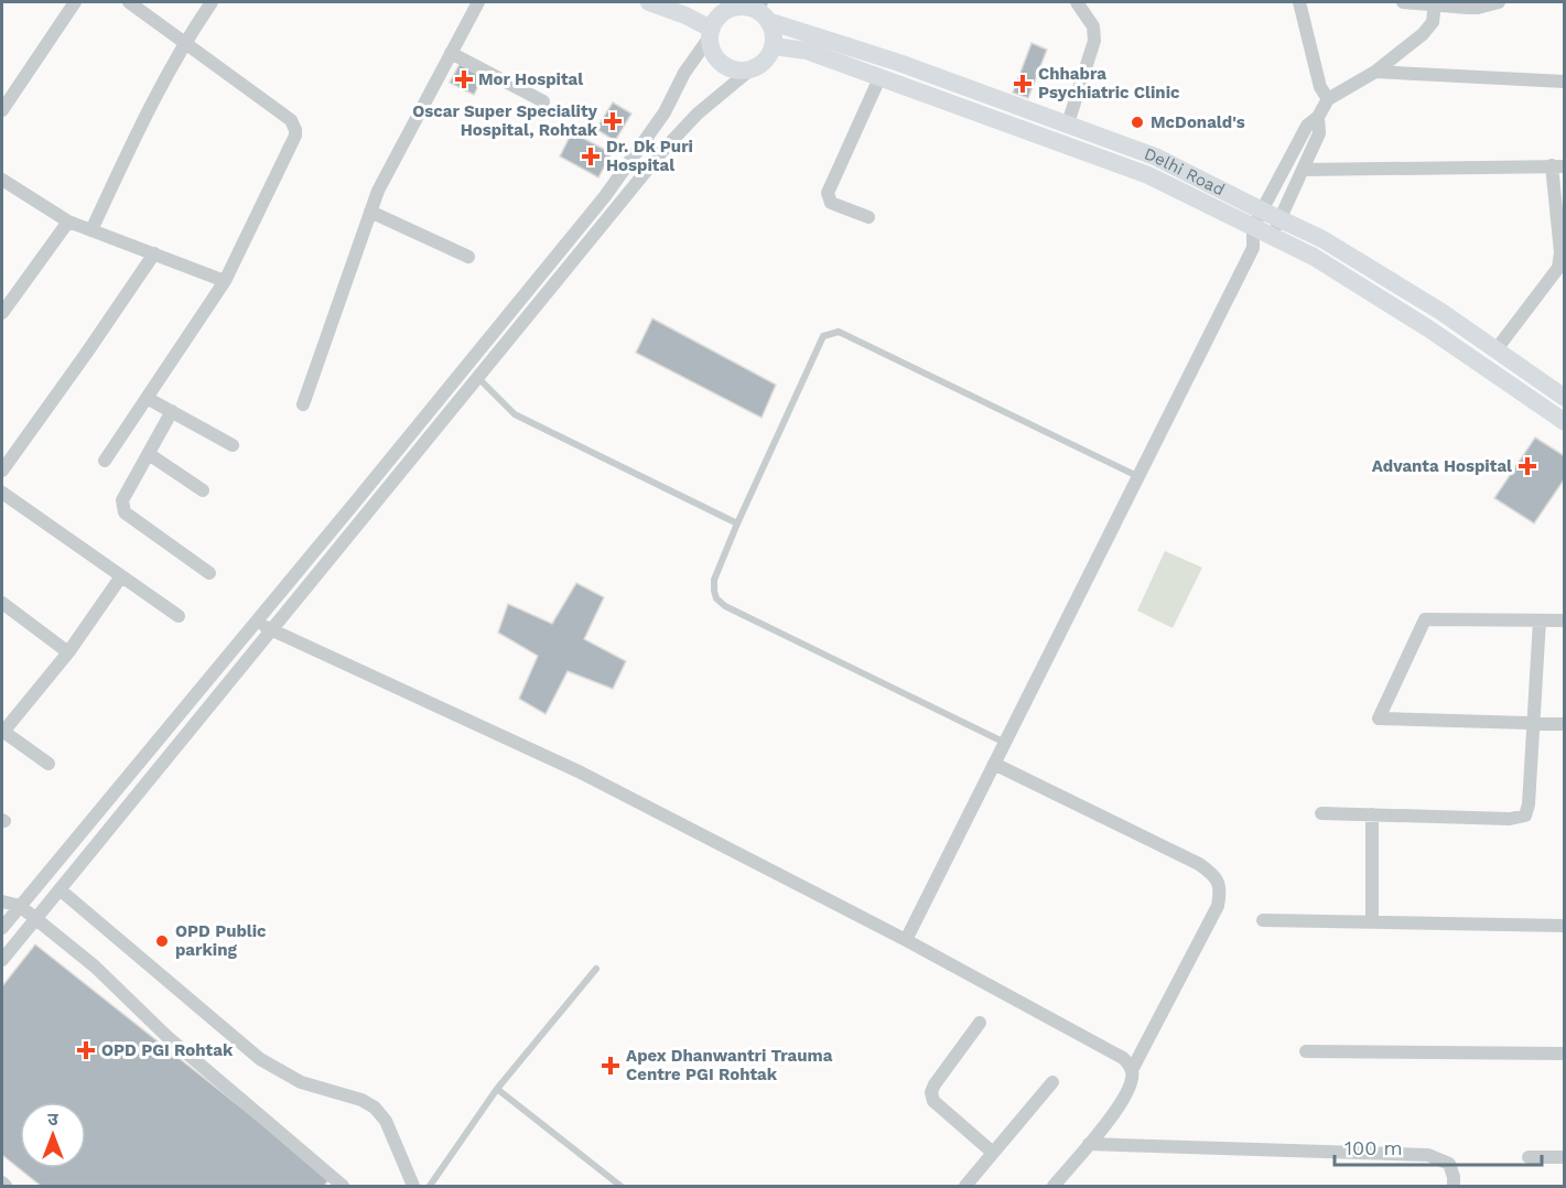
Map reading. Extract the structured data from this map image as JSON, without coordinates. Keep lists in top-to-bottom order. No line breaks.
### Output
{"streets":{"main road":["Delhi Road"]},"places":{"health":["Mor Hospital","Chhabra Psychiatric Clinic","Oscar Super Speciality Hospital, Rohtak","Dr. Dk Puri Hospital","Advanta Hospital","OPD PGI Rohtak","Apex Dhanwantri Trauma Centre PGI Rohtak"],"other":["McDonald's","OPD Public parking"]},"scale_bar":"100 m","north":"top"}
